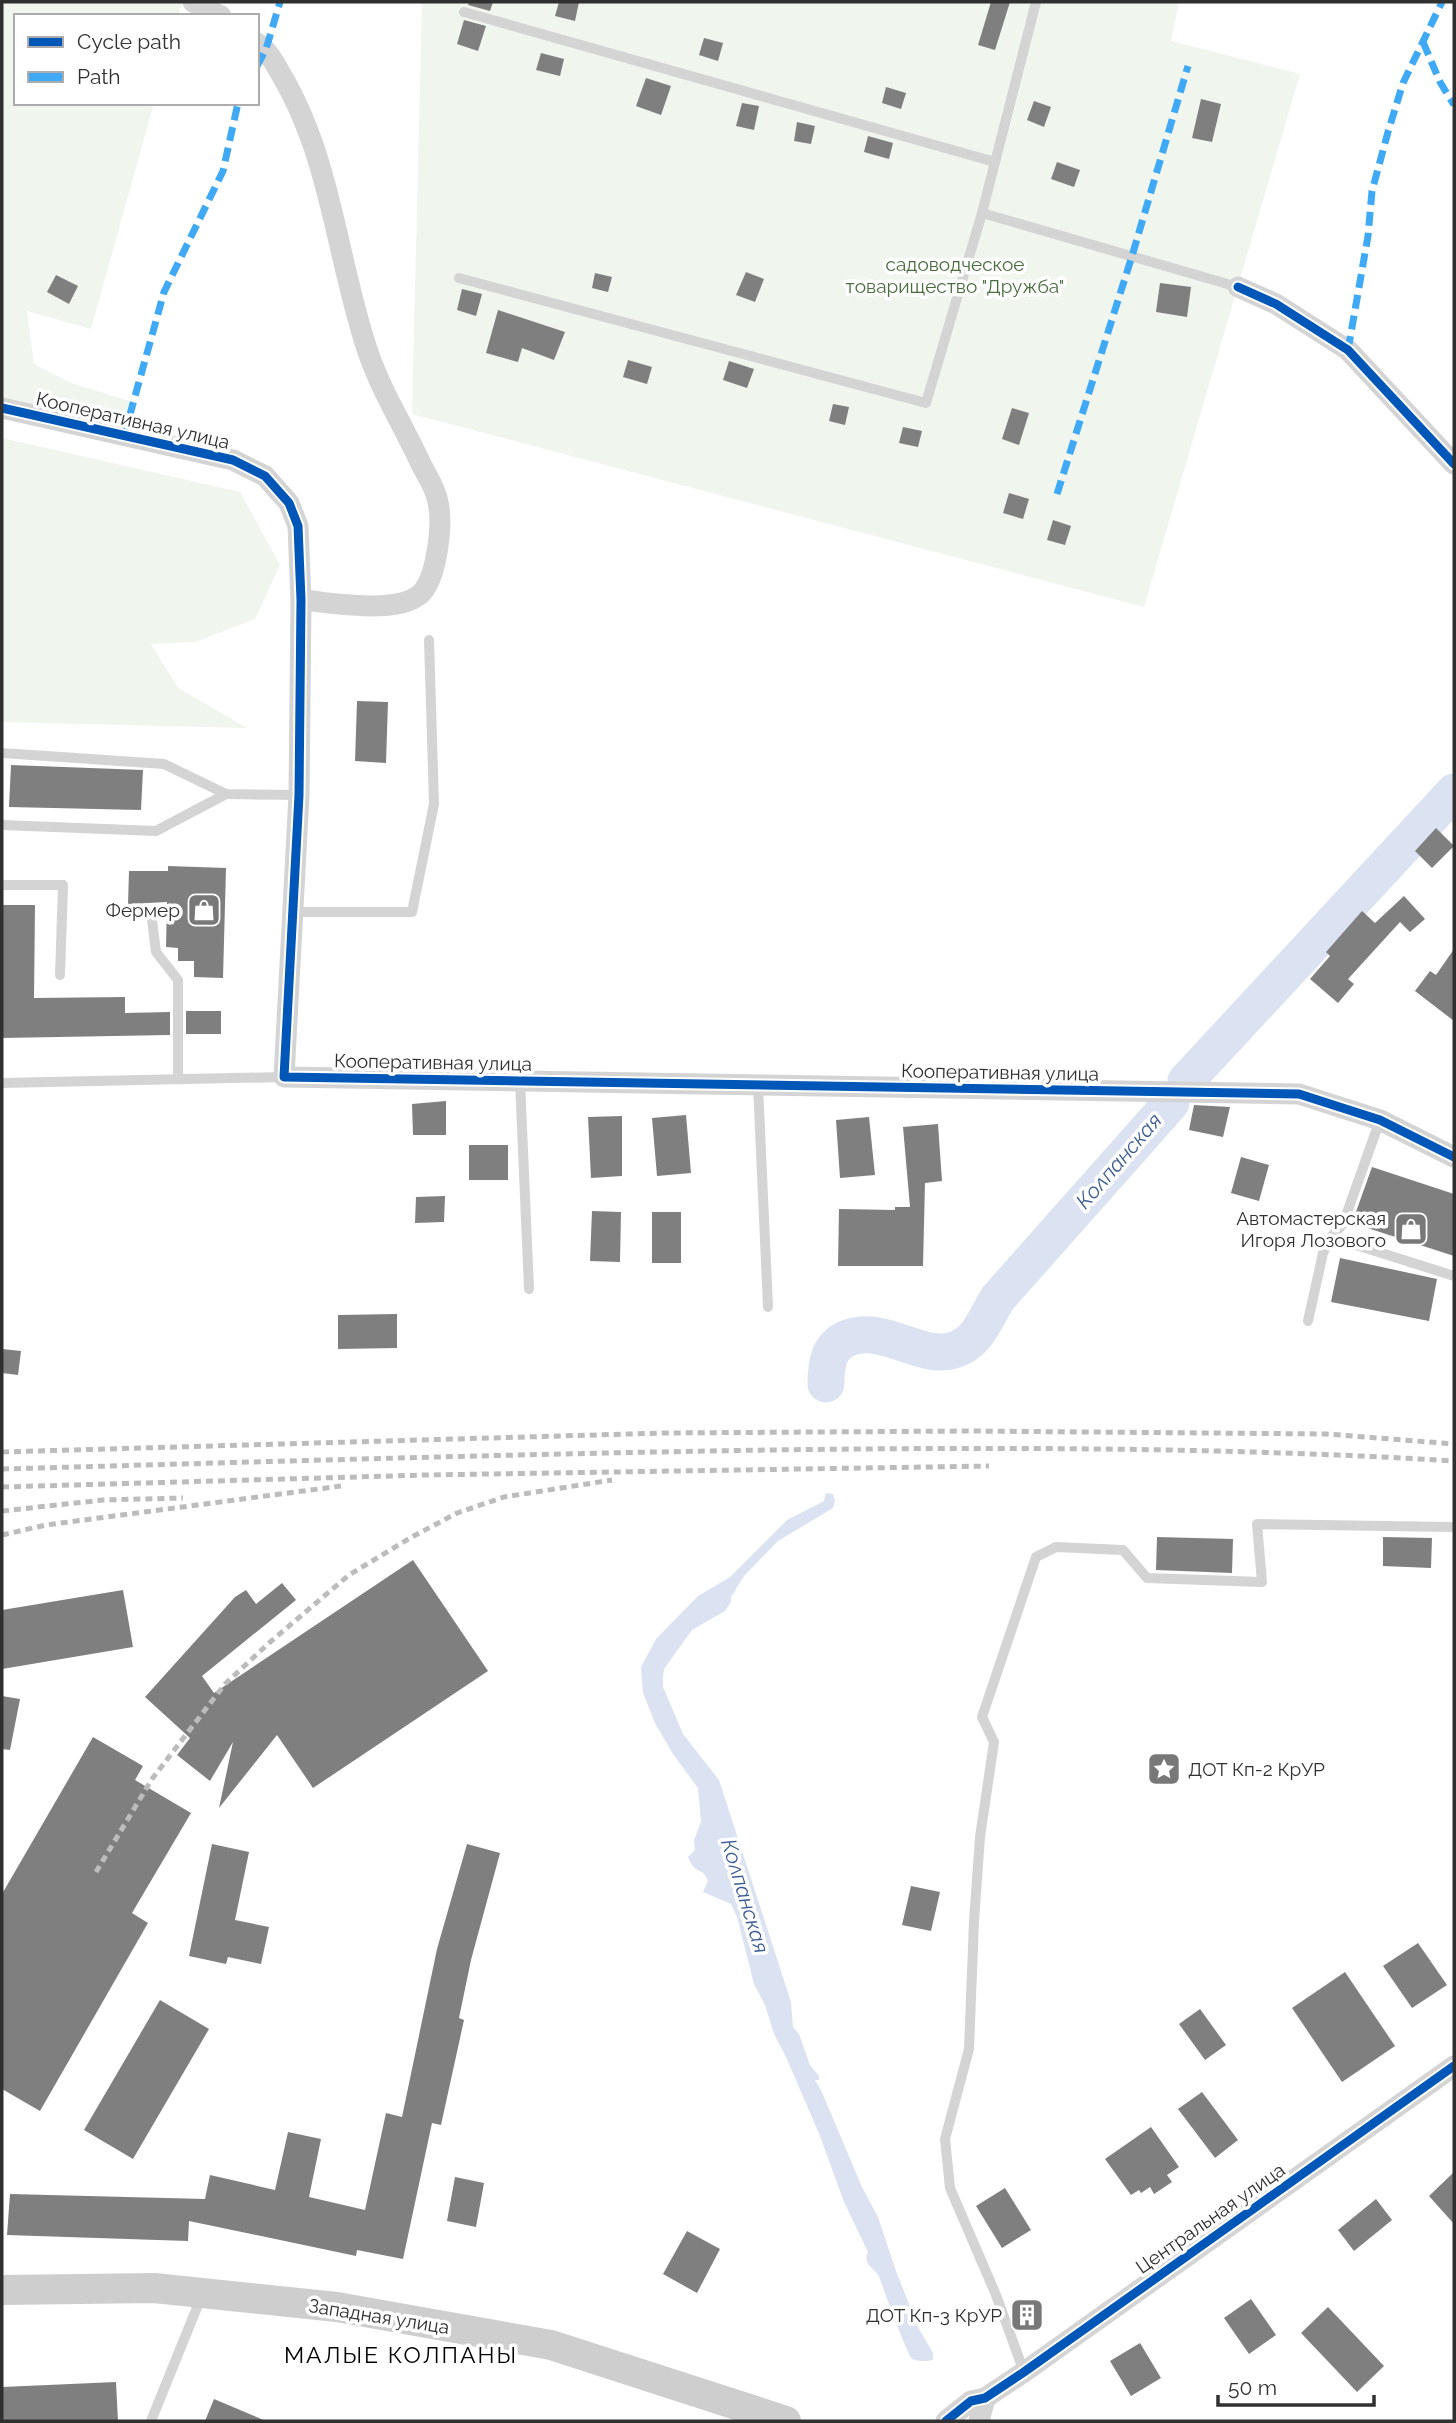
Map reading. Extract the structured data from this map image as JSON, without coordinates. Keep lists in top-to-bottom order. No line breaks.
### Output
{"streets":{"main road":["Западная улица"],"street":["Кооперативная улица","Центральная улица"]},"districts":["МАЛЫЕ КОЛПАНЫ"],"water":["Колпанская"],"parks":["садоводческое товарищество \"Дружба\""],"places":{"shop":["Фермер","Автомастерская Игоря Лозового"],"place":["ДОТ Кп-2 КрУР"],"building":["ДОТ Кп-3 КрУР"]},"legend":["Cycle path","Path"],"scale_bar":"50 m"}
